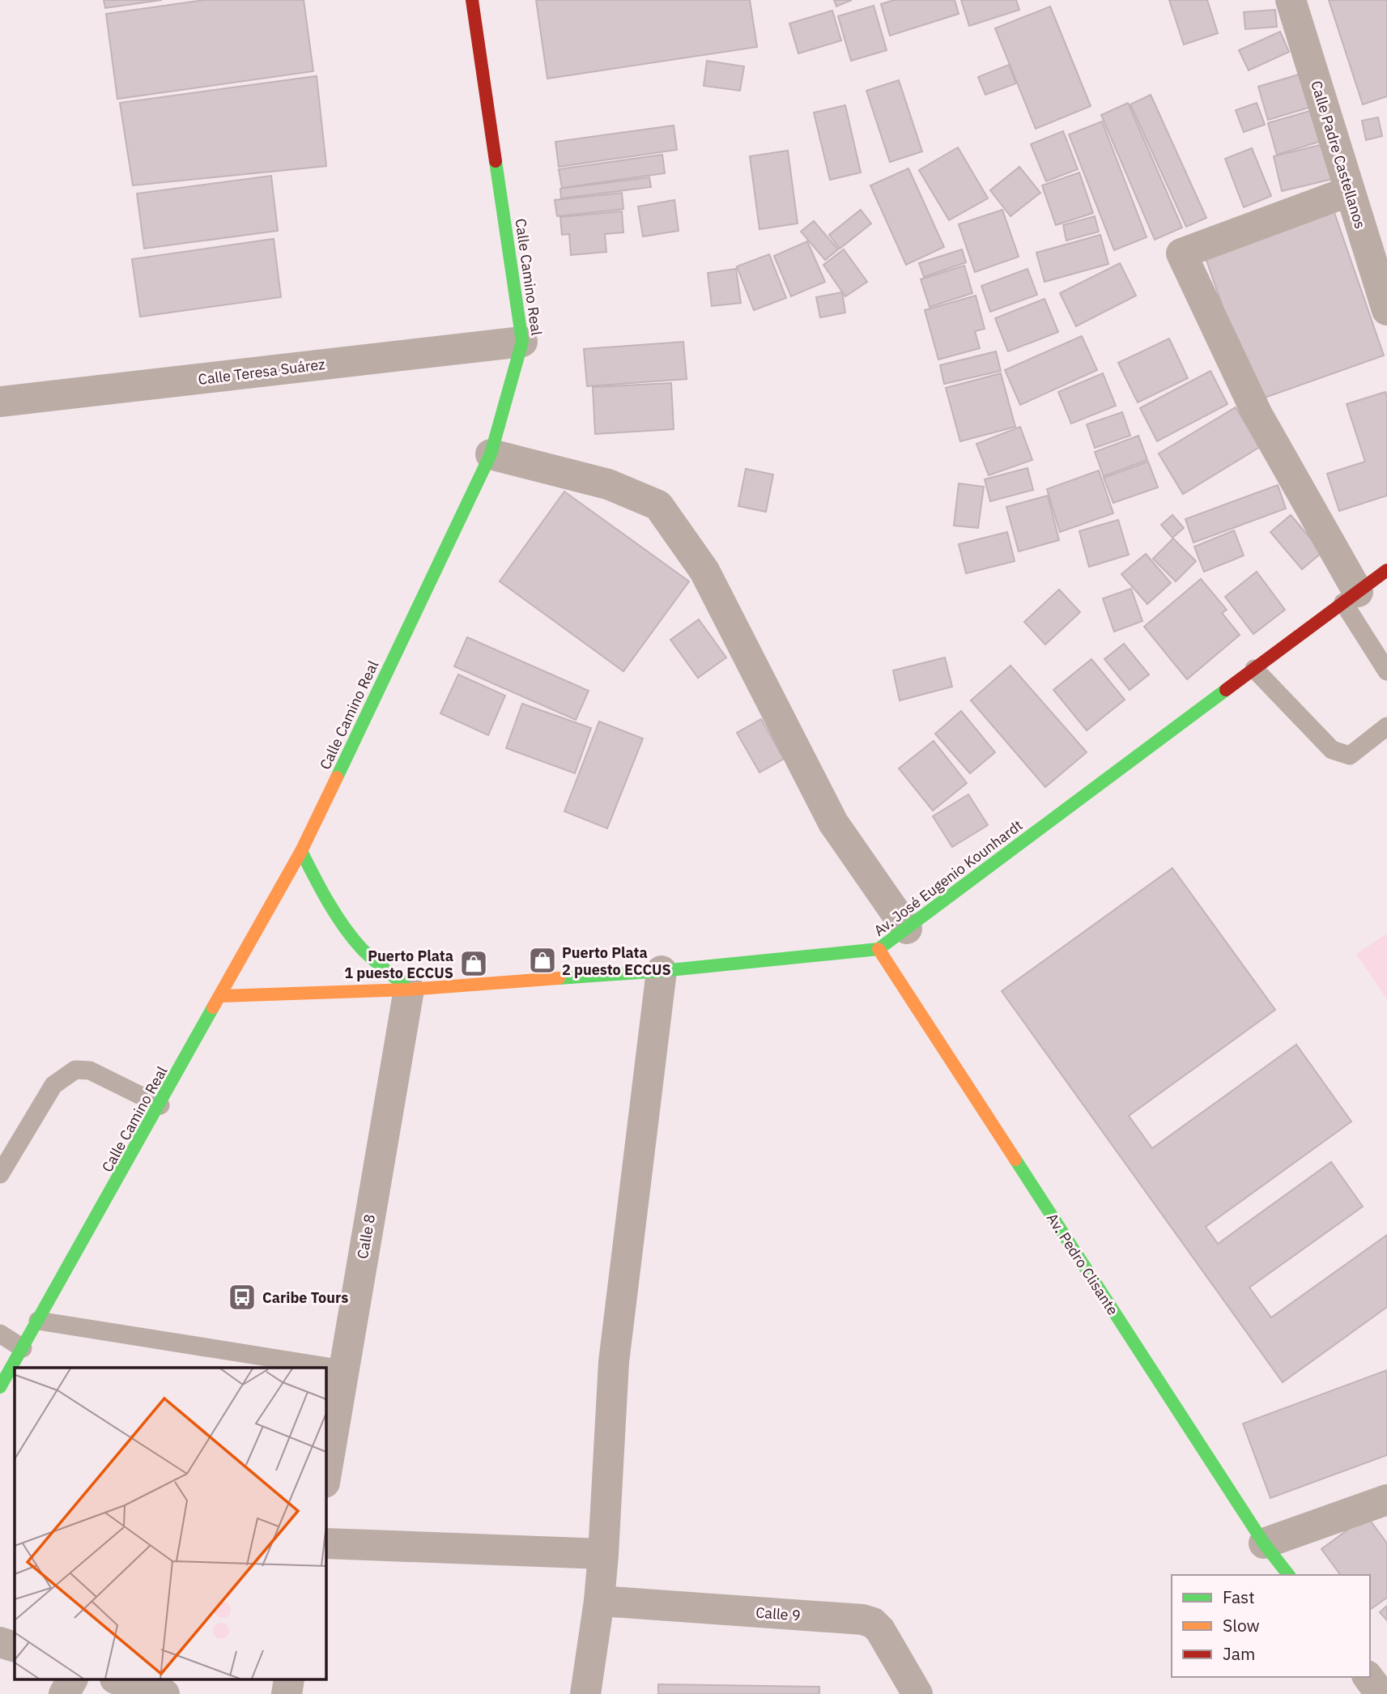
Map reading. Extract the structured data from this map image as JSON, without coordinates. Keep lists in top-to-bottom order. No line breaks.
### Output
{"streets":{"street":["Calle Padre Castellanos","Calle Camino Real","Calle Teresa Suárez","Av. José Eugenio Kounhardt","Calle 8","Av. Pedro Clisante","Calle 9"]},"crossings":[["Calle Camino Real","Calle Teresa Suárez"],["Calle Camino Real","Av. José Eugenio Kounhardt"],["Av. José Eugenio Kounhardt","Calle 8"],["Av. José Eugenio Kounhardt","Av. Pedro Clisante"]],"places":{"shop":["Puerto Plata 2 puesto ECCUS","Puerto Plata 1 puesto ECCUS"],"bus stop":["Caribe Tours"]},"legend":["Fast","Slow","Jam"]}
